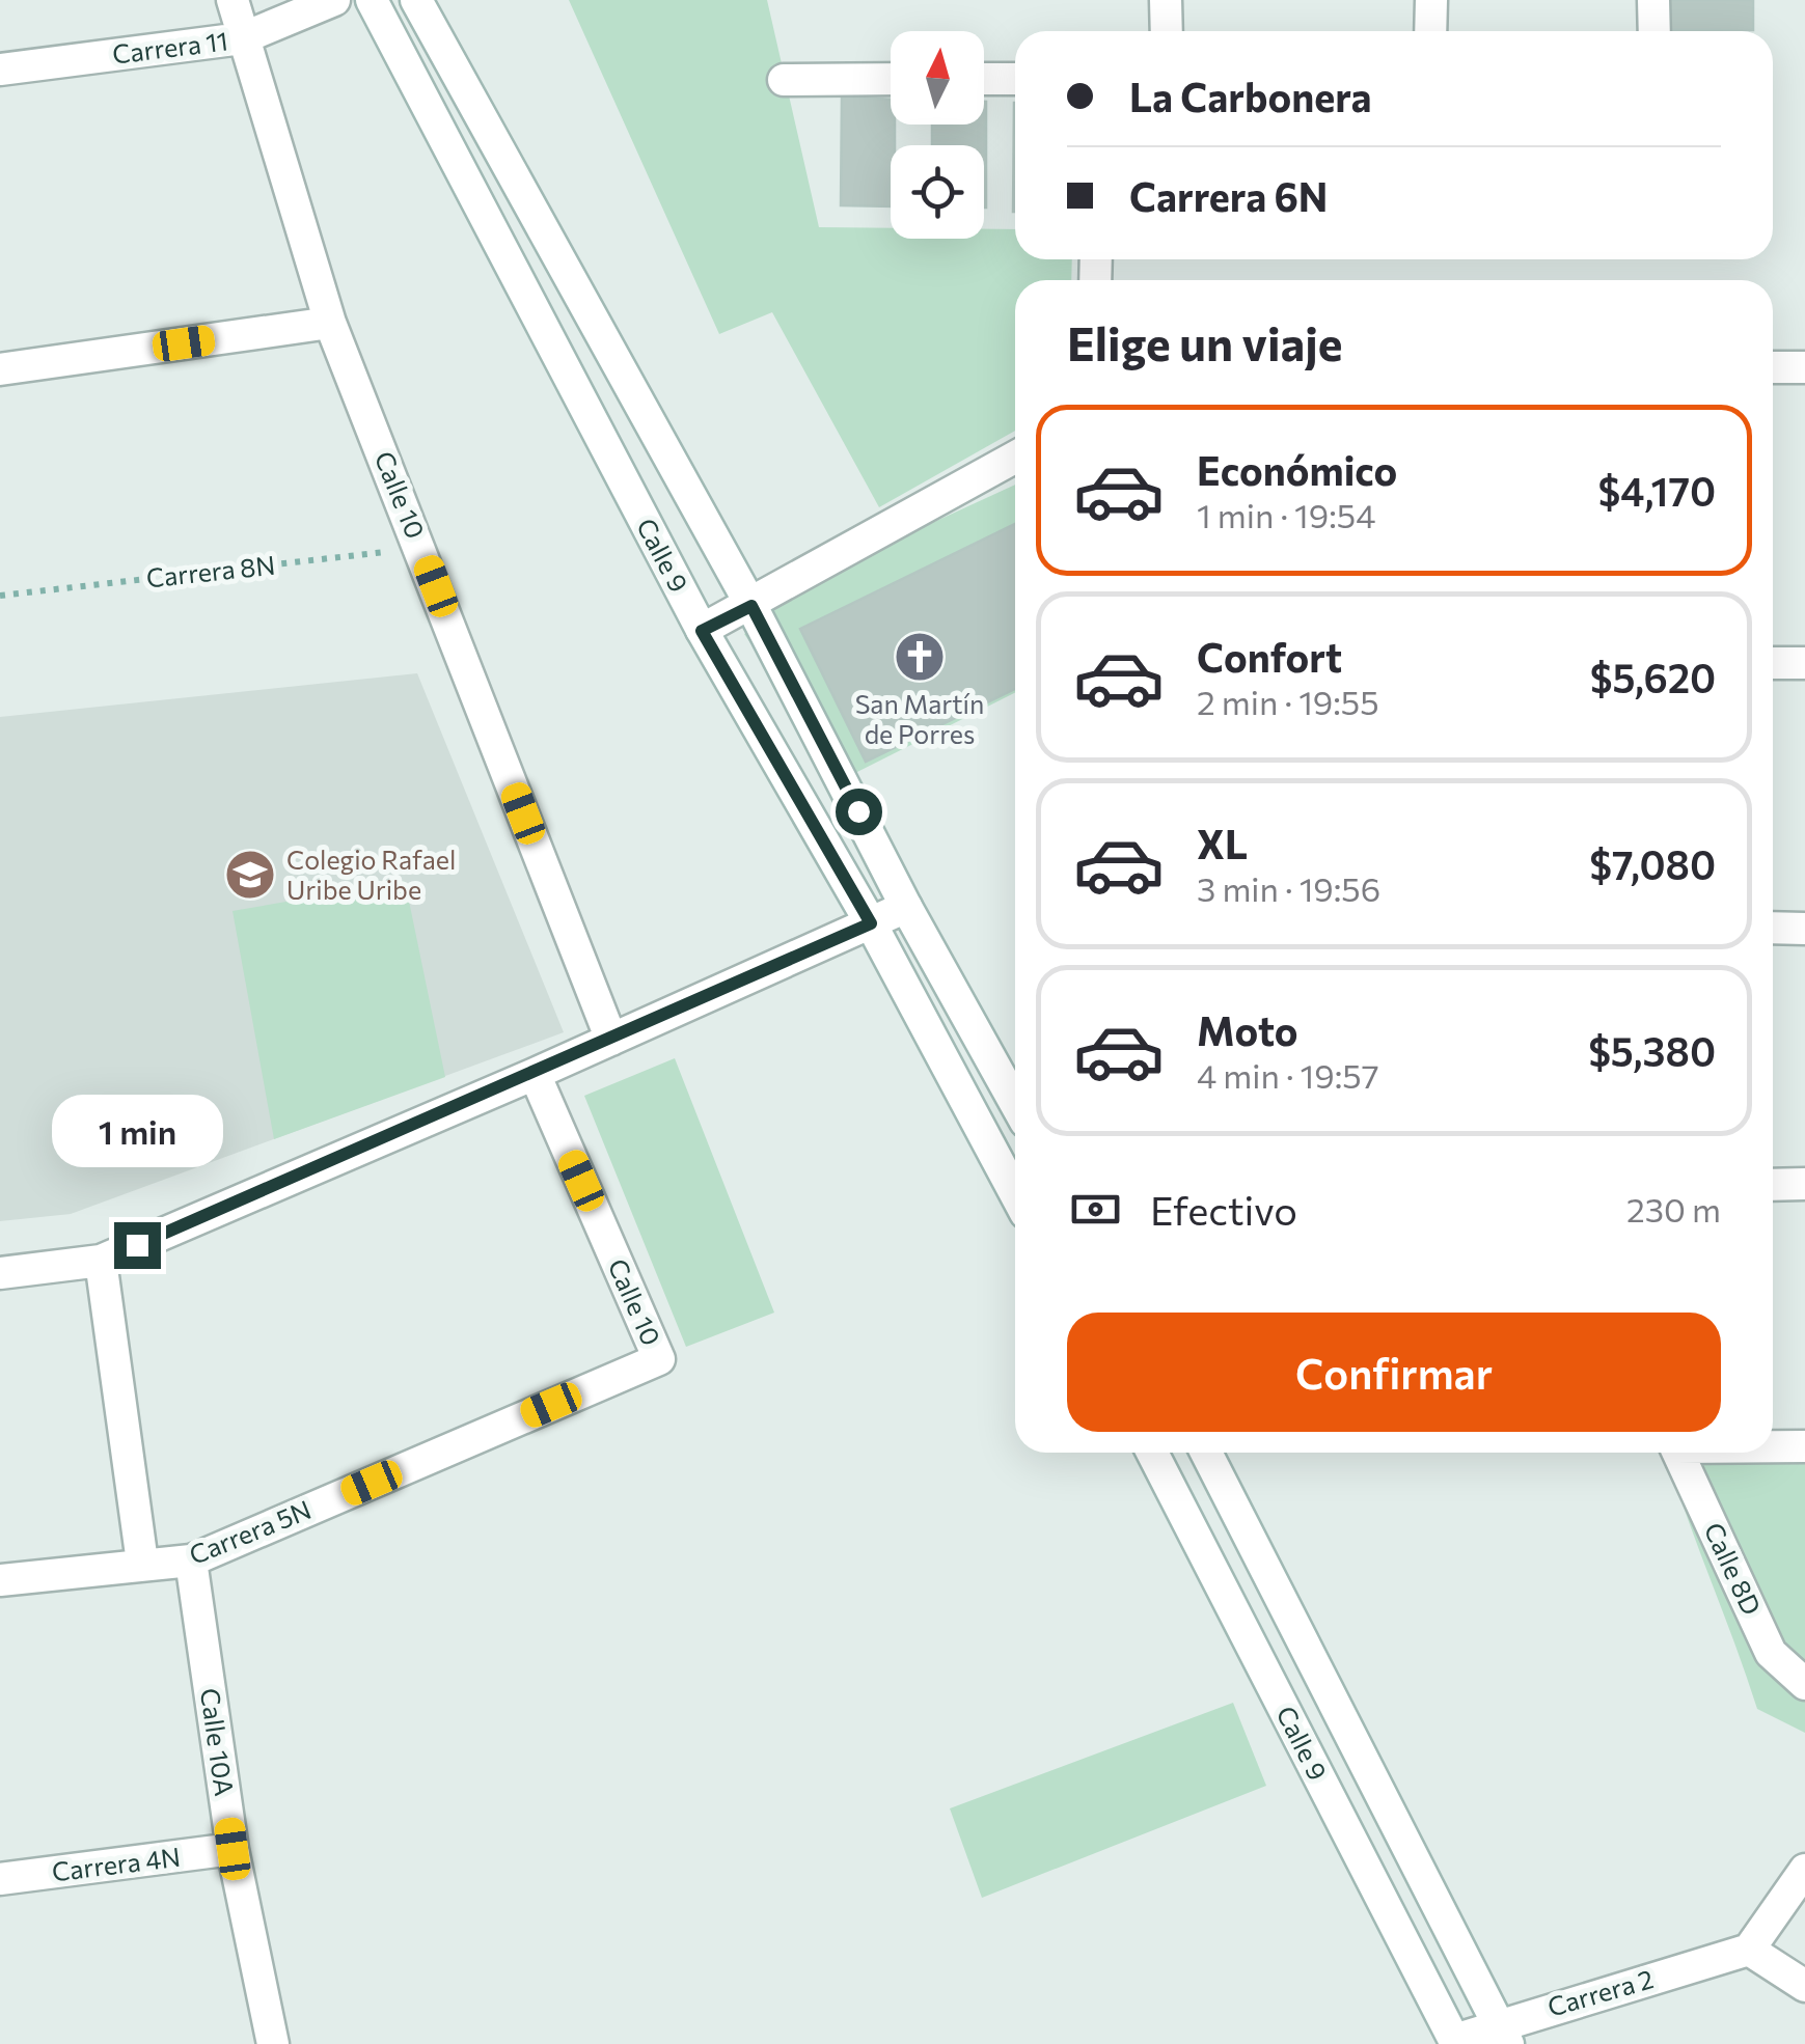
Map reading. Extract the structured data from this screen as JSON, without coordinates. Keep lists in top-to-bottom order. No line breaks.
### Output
{"streets":{"street":["Carrera 11","Calle 10","Calle 9","Carrera 5N","Calle 8D","Calle 10A","Carrera 4N","Carrera 2"],"path":["Carrera 8N"]},"crossings":[["Carrera 11","Calle 10"],["Calle 10","Carrera 8N"],["Calle 10","Carrera 5N"],["Calle 9","Carrera 2"],["Carrera 5N","Calle 10A"],["Calle 10A","Carrera 4N"]],"places":{"church":["San Martín de Porres"],"school or university":["Colegio Rafael Uribe Uribe"]},"north":"top","page":{"banner":["La Carbonera","Carrera 6N"],"heading":"Elige un viaje","list":[{"name":"Económico","note":"1 min · 19:54","value":"$4,170"},{"name":"Confort","note":"2 min · 19:55","value":"$5,620"},{"name":"XL","note":"3 min · 19:56","value":"$7,080"},{"name":"Moto","note":"4 min · 19:57","value":"$5,380"}],"bubble":"1 min","pay":["Efectivo","230 m"],"buttons":"Confirmar"}}
